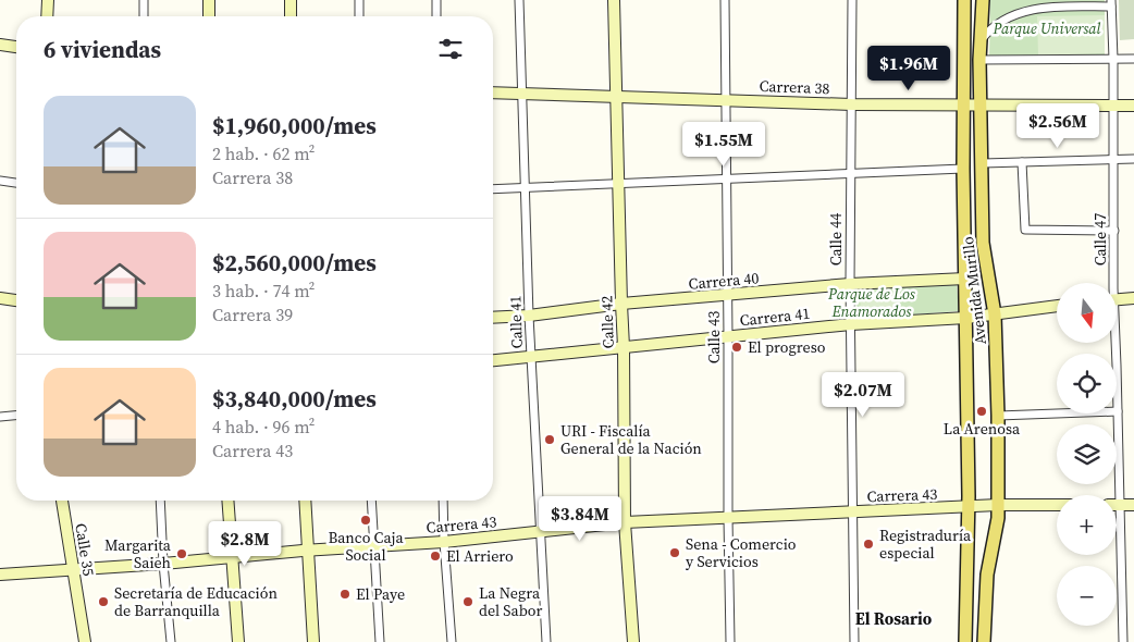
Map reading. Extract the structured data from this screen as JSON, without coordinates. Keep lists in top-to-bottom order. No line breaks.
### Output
{"streets":{"main road":["Avenida Murillo"],"street":["Carrera 38","Calle 44","Calle 47","Carrera 40","Carrera 41","Calle 41","Calle 42","Calle 43","Carrera 43","Calle 35"]},"crossings":[["Carrera 38","Calle 44"],["Carrera 38","Calle 47"],["Carrera 38","Avenida Murillo"],["Carrera 38","Calle 41"],["Carrera 38","Calle 42"],["Carrera 38","Calle 43"],["Calle 44","Carrera 40"],["Calle 44","Carrera 41"],["Calle 44","Carrera 43"],["Carrera 40","Avenida Murillo"],["Carrera 40","Calle 41"],["Carrera 40","Calle 42"],["Carrera 40","Calle 43"],["Avenida Murillo","Carrera 41"],["Avenida Murillo","Carrera 43"],["Carrera 41","Calle 41"],["Carrera 41","Calle 42"],["Carrera 41","Calle 43"],["Calle 41","Carrera 43"],["Calle 42","Carrera 43"],["Calle 43","Carrera 43"],["Carrera 43","Calle 35"]],"districts":["El Rosario"],"parks":["Parque Universal","Parque de Los Enamorados"],"places":["El progreso","La Arenosa","URI - Fiscalía General de la Nación","Banco Caja Social","Registraduría especial","Sena - Comercio y Servicios","Margarita Saieh","El Arriero","El Paye","Secretaría de Educación de Barranquilla","La Negra del Sabor"],"north":"bottom","page":{"heading":"6 viviendas","price":["$1.96M","$2.56M","$1.55M","$2.07M","$3.84M","$2.8M"],"list":[{"name":"$1,960,000/mes","note":"2 hab. · 62 m² · Carrera 38"},{"name":"$2,560,000/mes","note":"3 hab. · 74 m² · Carrera 39"},{"name":"$3,840,000/mes","note":"4 hab. · 96 m² · Carrera 43"}],"map_buttons":["+","−"]}}
